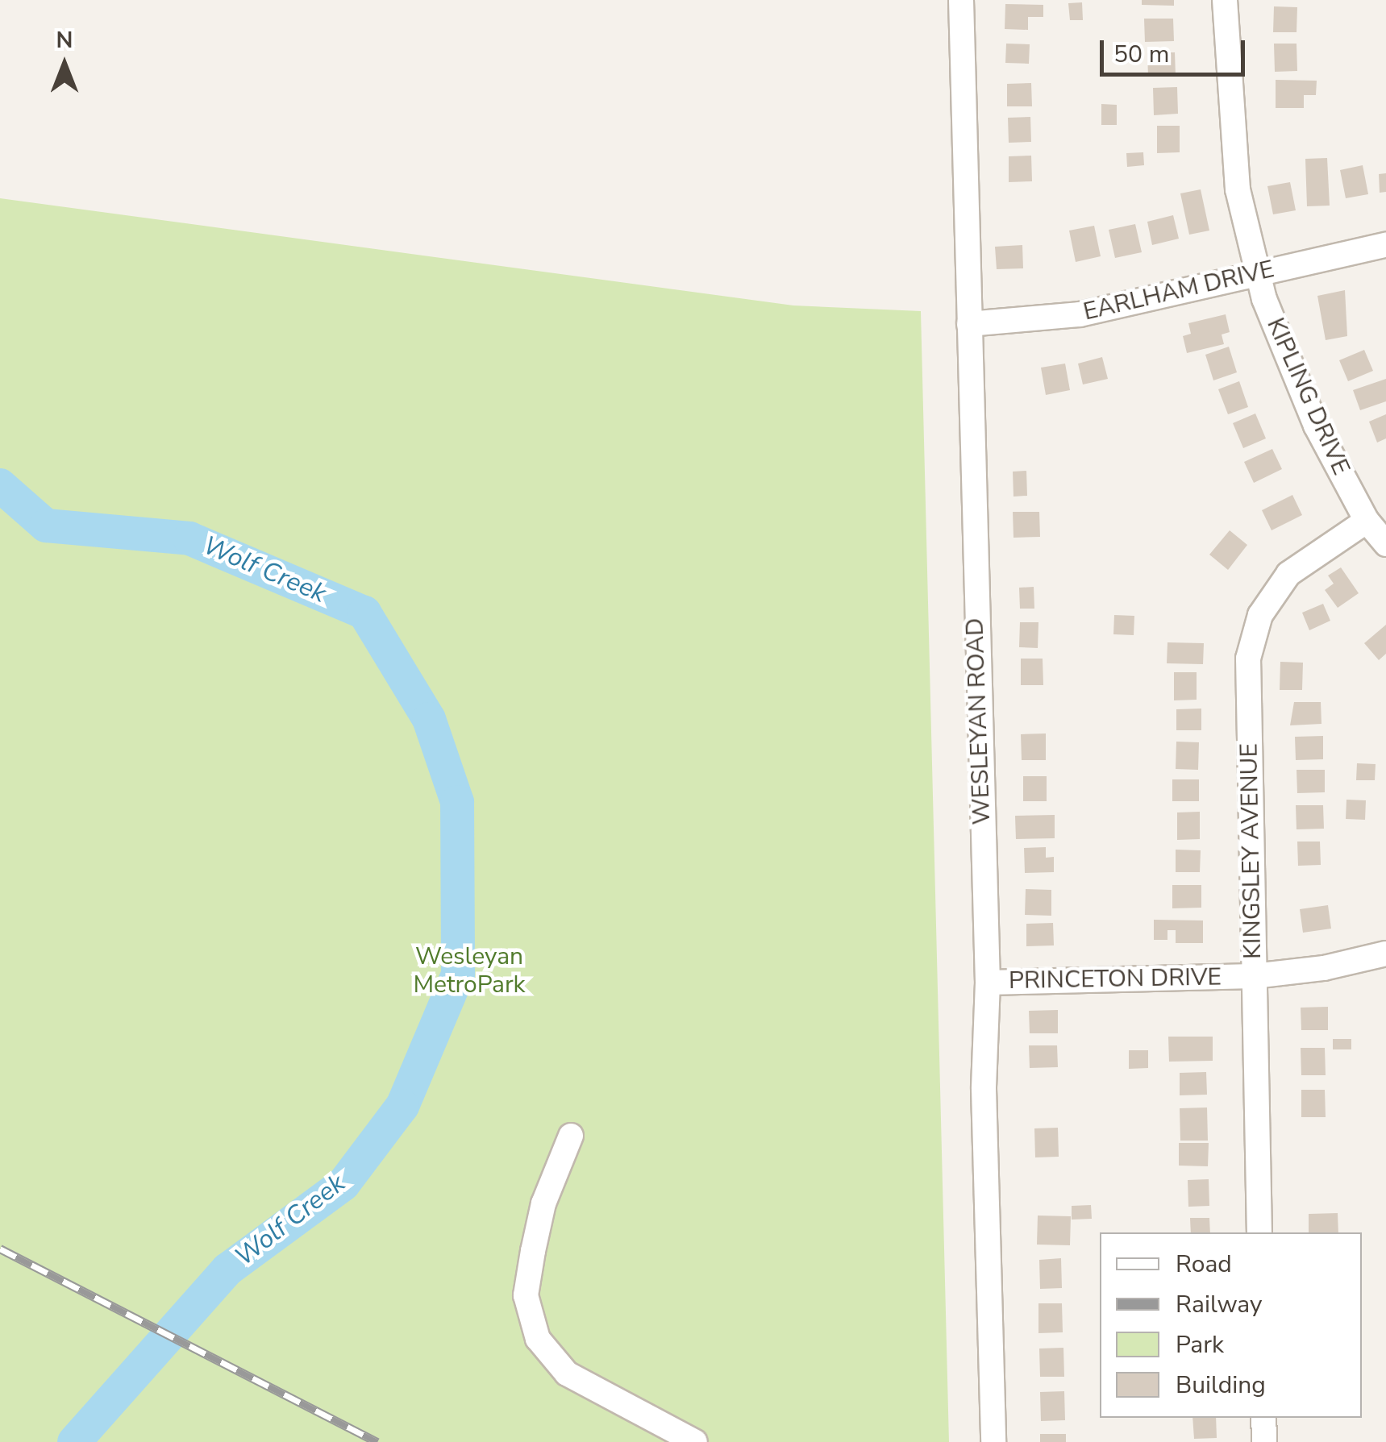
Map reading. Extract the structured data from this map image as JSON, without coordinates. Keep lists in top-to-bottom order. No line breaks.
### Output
{"streets":{"street":["EARLHAM DRIVE","KIPLING DRIVE","WESLEYAN ROAD","KINGSLEY AVENUE","PRINCETON DRIVE"]},"crossings":[["EARLHAM DRIVE","KIPLING DRIVE"],["EARLHAM DRIVE","WESLEYAN ROAD"],["KIPLING DRIVE","KINGSLEY AVENUE"],["WESLEYAN ROAD","PRINCETON DRIVE"],["KINGSLEY AVENUE","PRINCETON DRIVE"]],"water":["Wolf Creek"],"parks":["Wesleyan MetroPark"],"legend":["Road","Railway","Park","Building"],"scale_bar":"50 m","north":"top"}
